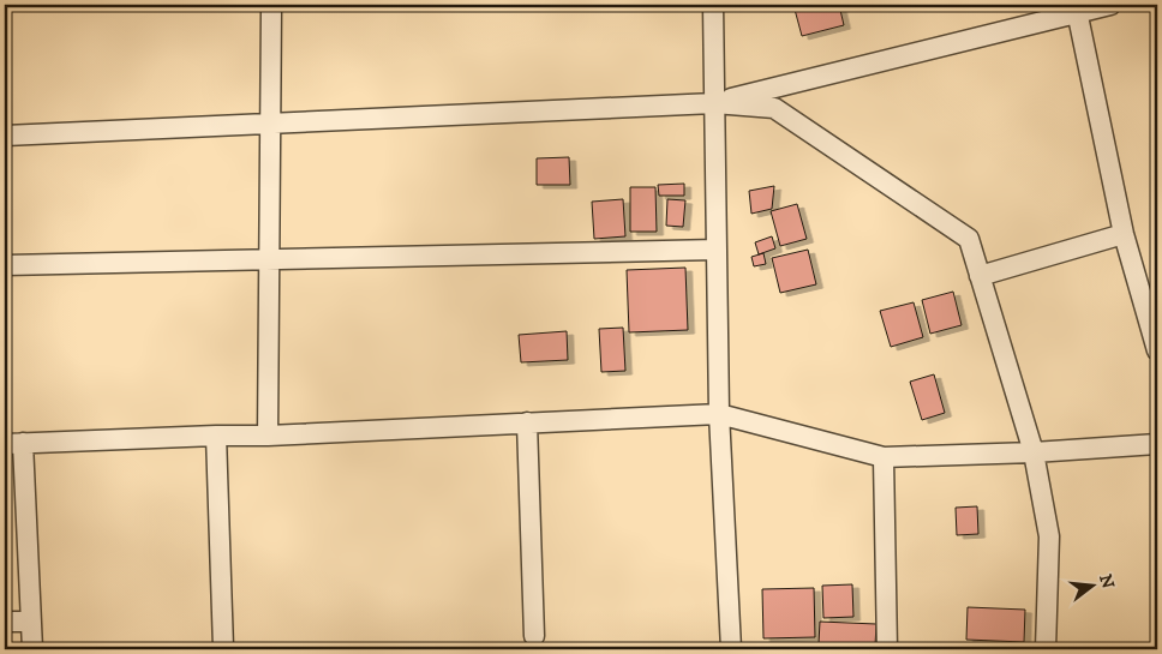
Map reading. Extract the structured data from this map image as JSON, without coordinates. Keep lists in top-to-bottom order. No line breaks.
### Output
{"north":"right"}
